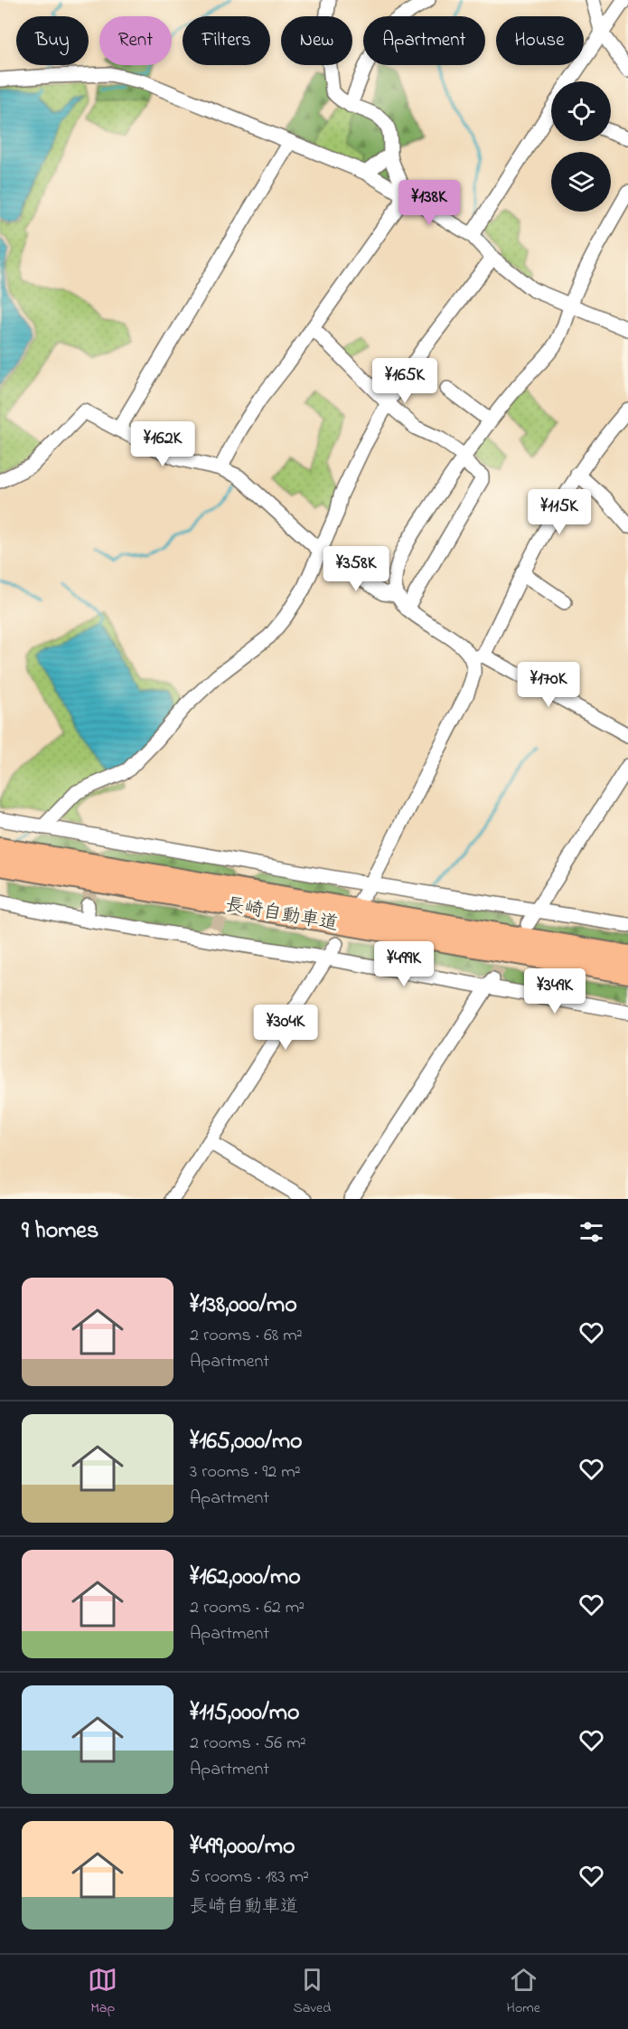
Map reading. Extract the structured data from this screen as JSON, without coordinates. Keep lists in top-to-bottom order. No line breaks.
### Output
{"streets":{"highway":["長崎自動車道"]},"page":{"chip":["Buy","Rent","Filters","New","Apartment","House"],"price":["¥138K","¥165K","¥162K","¥115K","¥358K","¥170K","¥499K","¥349K","¥304K"],"heading":"9 homes","list":[{"name":"¥138,000/mo","note":"2 rooms · 68 m² · Apartment"},{"name":"¥165,000/mo","note":"3 rooms · 92 m² · Apartment"},{"name":"¥162,000/mo","note":"2 rooms · 62 m² · Apartment"},{"name":"¥115,000/mo","note":"2 rooms · 56 m² · Apartment"},{"name":"¥499,000/mo","note":"5 rooms · 183 m² · 長崎自動車道"}],"tabs":["Map","Saved","Home"]}}
